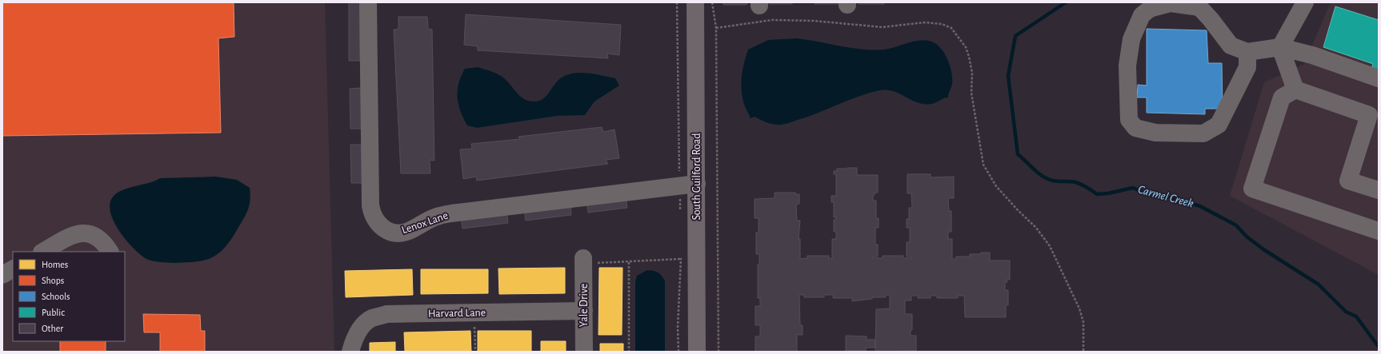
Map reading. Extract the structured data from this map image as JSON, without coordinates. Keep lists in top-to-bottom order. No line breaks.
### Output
{"streets":{"main road":["South Guilford Road"],"street":["Lenox Lane","Yale Drive","Harvard Lane"]},"crossings":[["South Guilford Road","Lenox Lane"],["Yale Drive","Harvard Lane"]],"water":["Carmel Creek"],"legend":["Homes","Shops","Schools","Public","Other"]}
